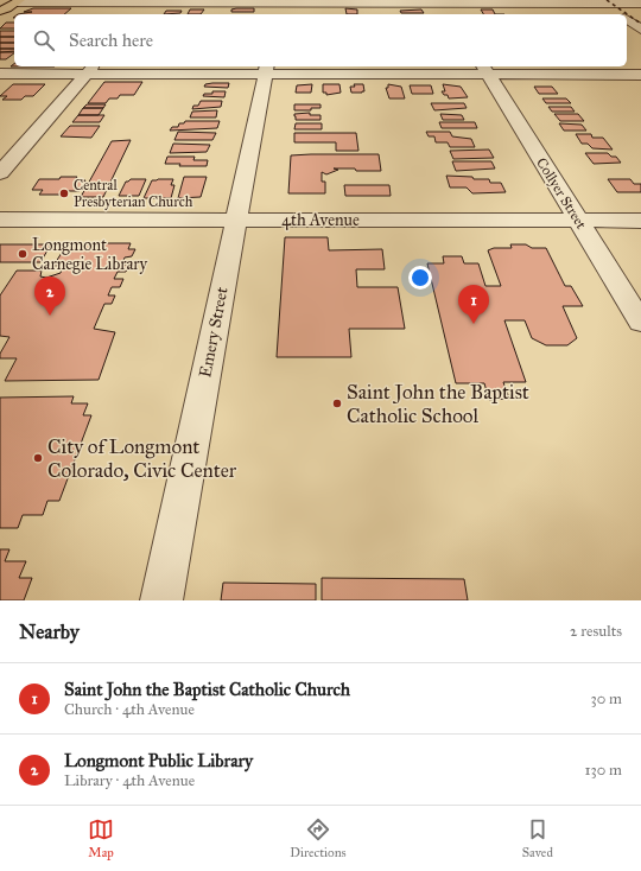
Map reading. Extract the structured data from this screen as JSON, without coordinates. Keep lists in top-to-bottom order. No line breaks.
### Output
{"streets":{"street":["Collyer Street","4th Avenue","Emery Street"]},"crossings":[["Collyer Street","4th Avenue"],["4th Avenue","Emery Street"]],"places":["Central Presbyterian Church","Longmont Carnegie Library","Saint John the Baptist Catholic School","City of Longmont Colorado, Civic Center"],"page":{"search":"Search here","pins":["2","1"],"heading":["Nearby","2 results"],"list":[{"mark":"1","name":"Saint John the Baptist Catholic Church","note":"Church · 4th Avenue","value":"30 m"},{"mark":"2","name":"Longmont Public Library","note":"Library · 4th Avenue","value":"130 m"}],"nav":["Map","Directions","Saved"]}}
